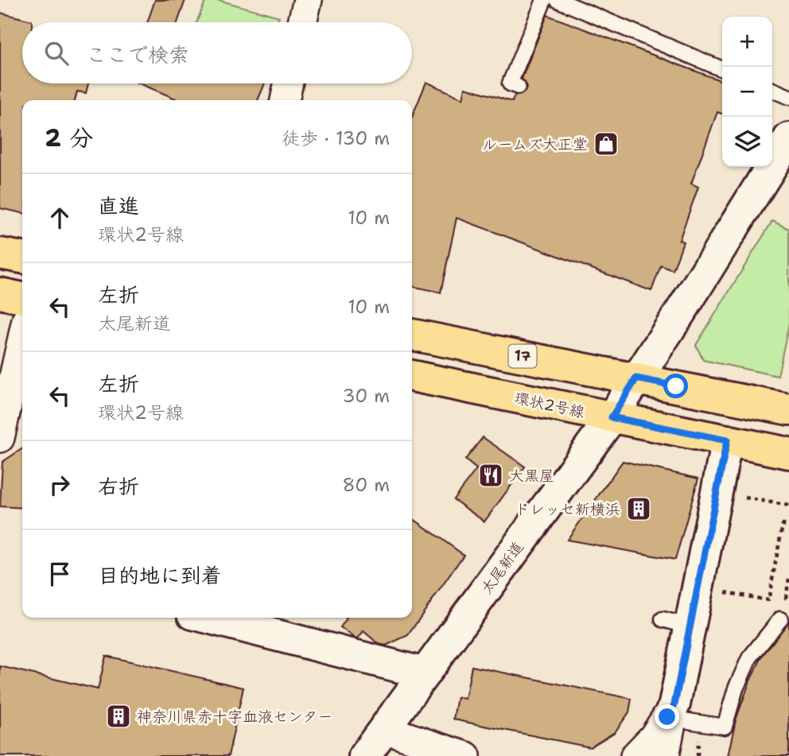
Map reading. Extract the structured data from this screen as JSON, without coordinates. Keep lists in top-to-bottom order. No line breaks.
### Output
{"streets":{"main road":["17","環状2号線"],"street":["太尾新道"]},"crossings":[["17","太尾新道"],["環状2号線","太尾新道"]],"places":{"shop":["ルームズ大正堂"],"restaurant":["大黒屋"],"building":["ドレッセ新横浜","神奈川県赤十字血液センター"]},"page":{"map_buttons":["+","−"],"search":"ここで検索","heading":["2 分","徒歩 · 130 m"],"list":[["直進","環状2号線","10 m"],["左折","太尾新道","10 m"],["左折","環状2号線","30 m"],["右折","80 m"],"目的地に到着"]}}
